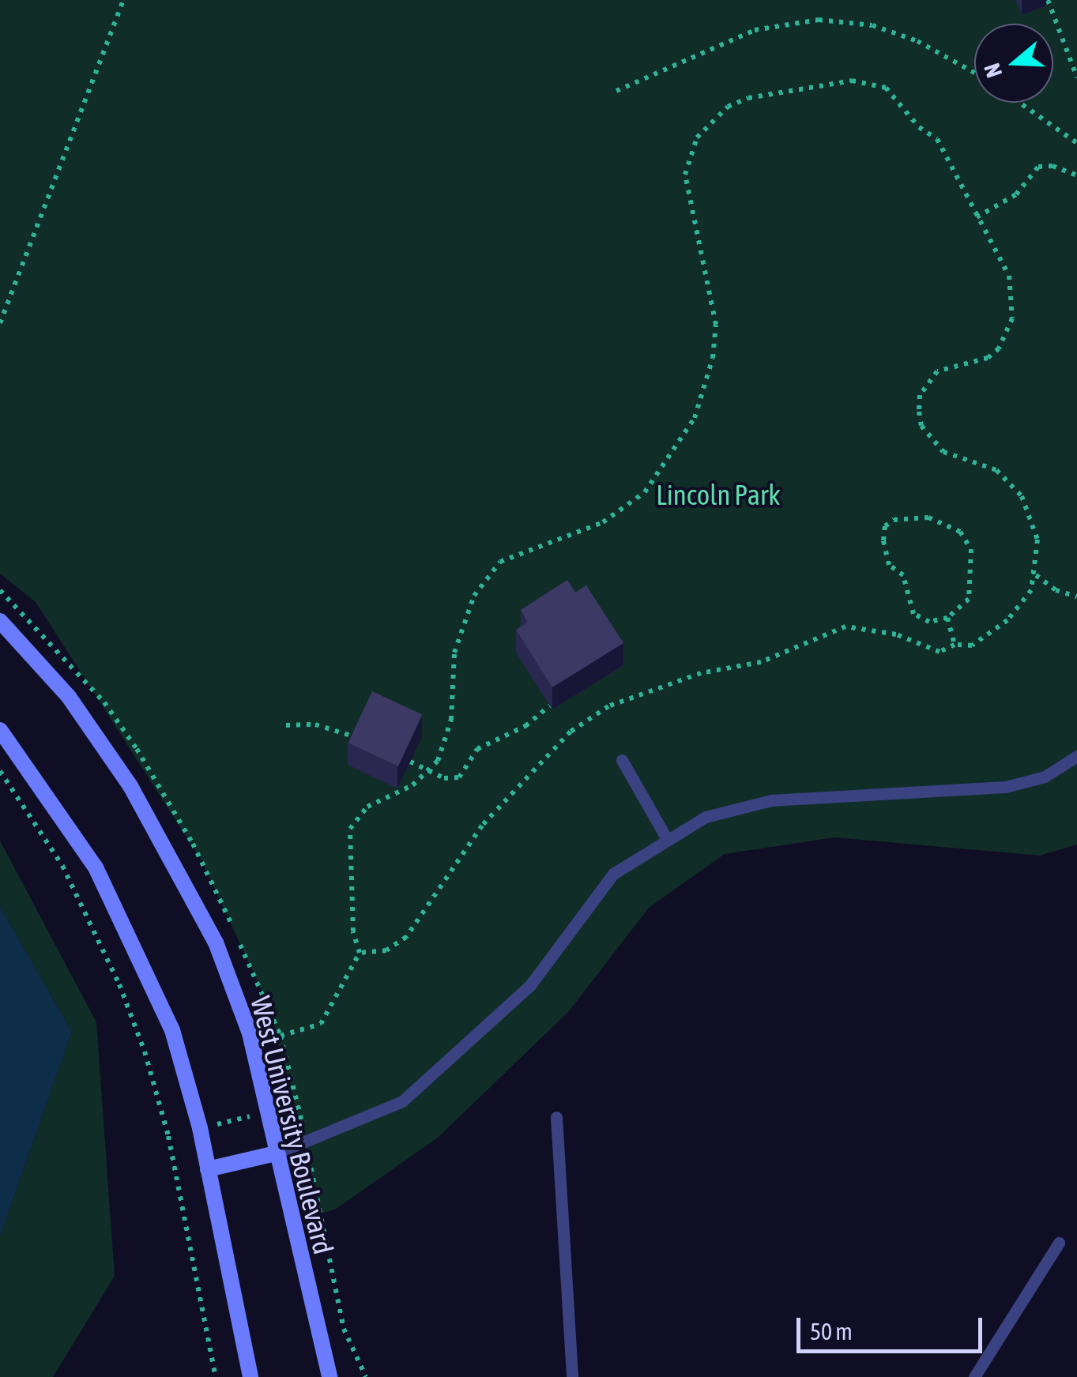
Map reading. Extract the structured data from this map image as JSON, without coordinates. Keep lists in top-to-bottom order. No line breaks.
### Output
{"streets":{"main road":["West University Boulevard"]},"parks":["Lincoln Park"],"scale_bar":"50 m","north":"left"}
